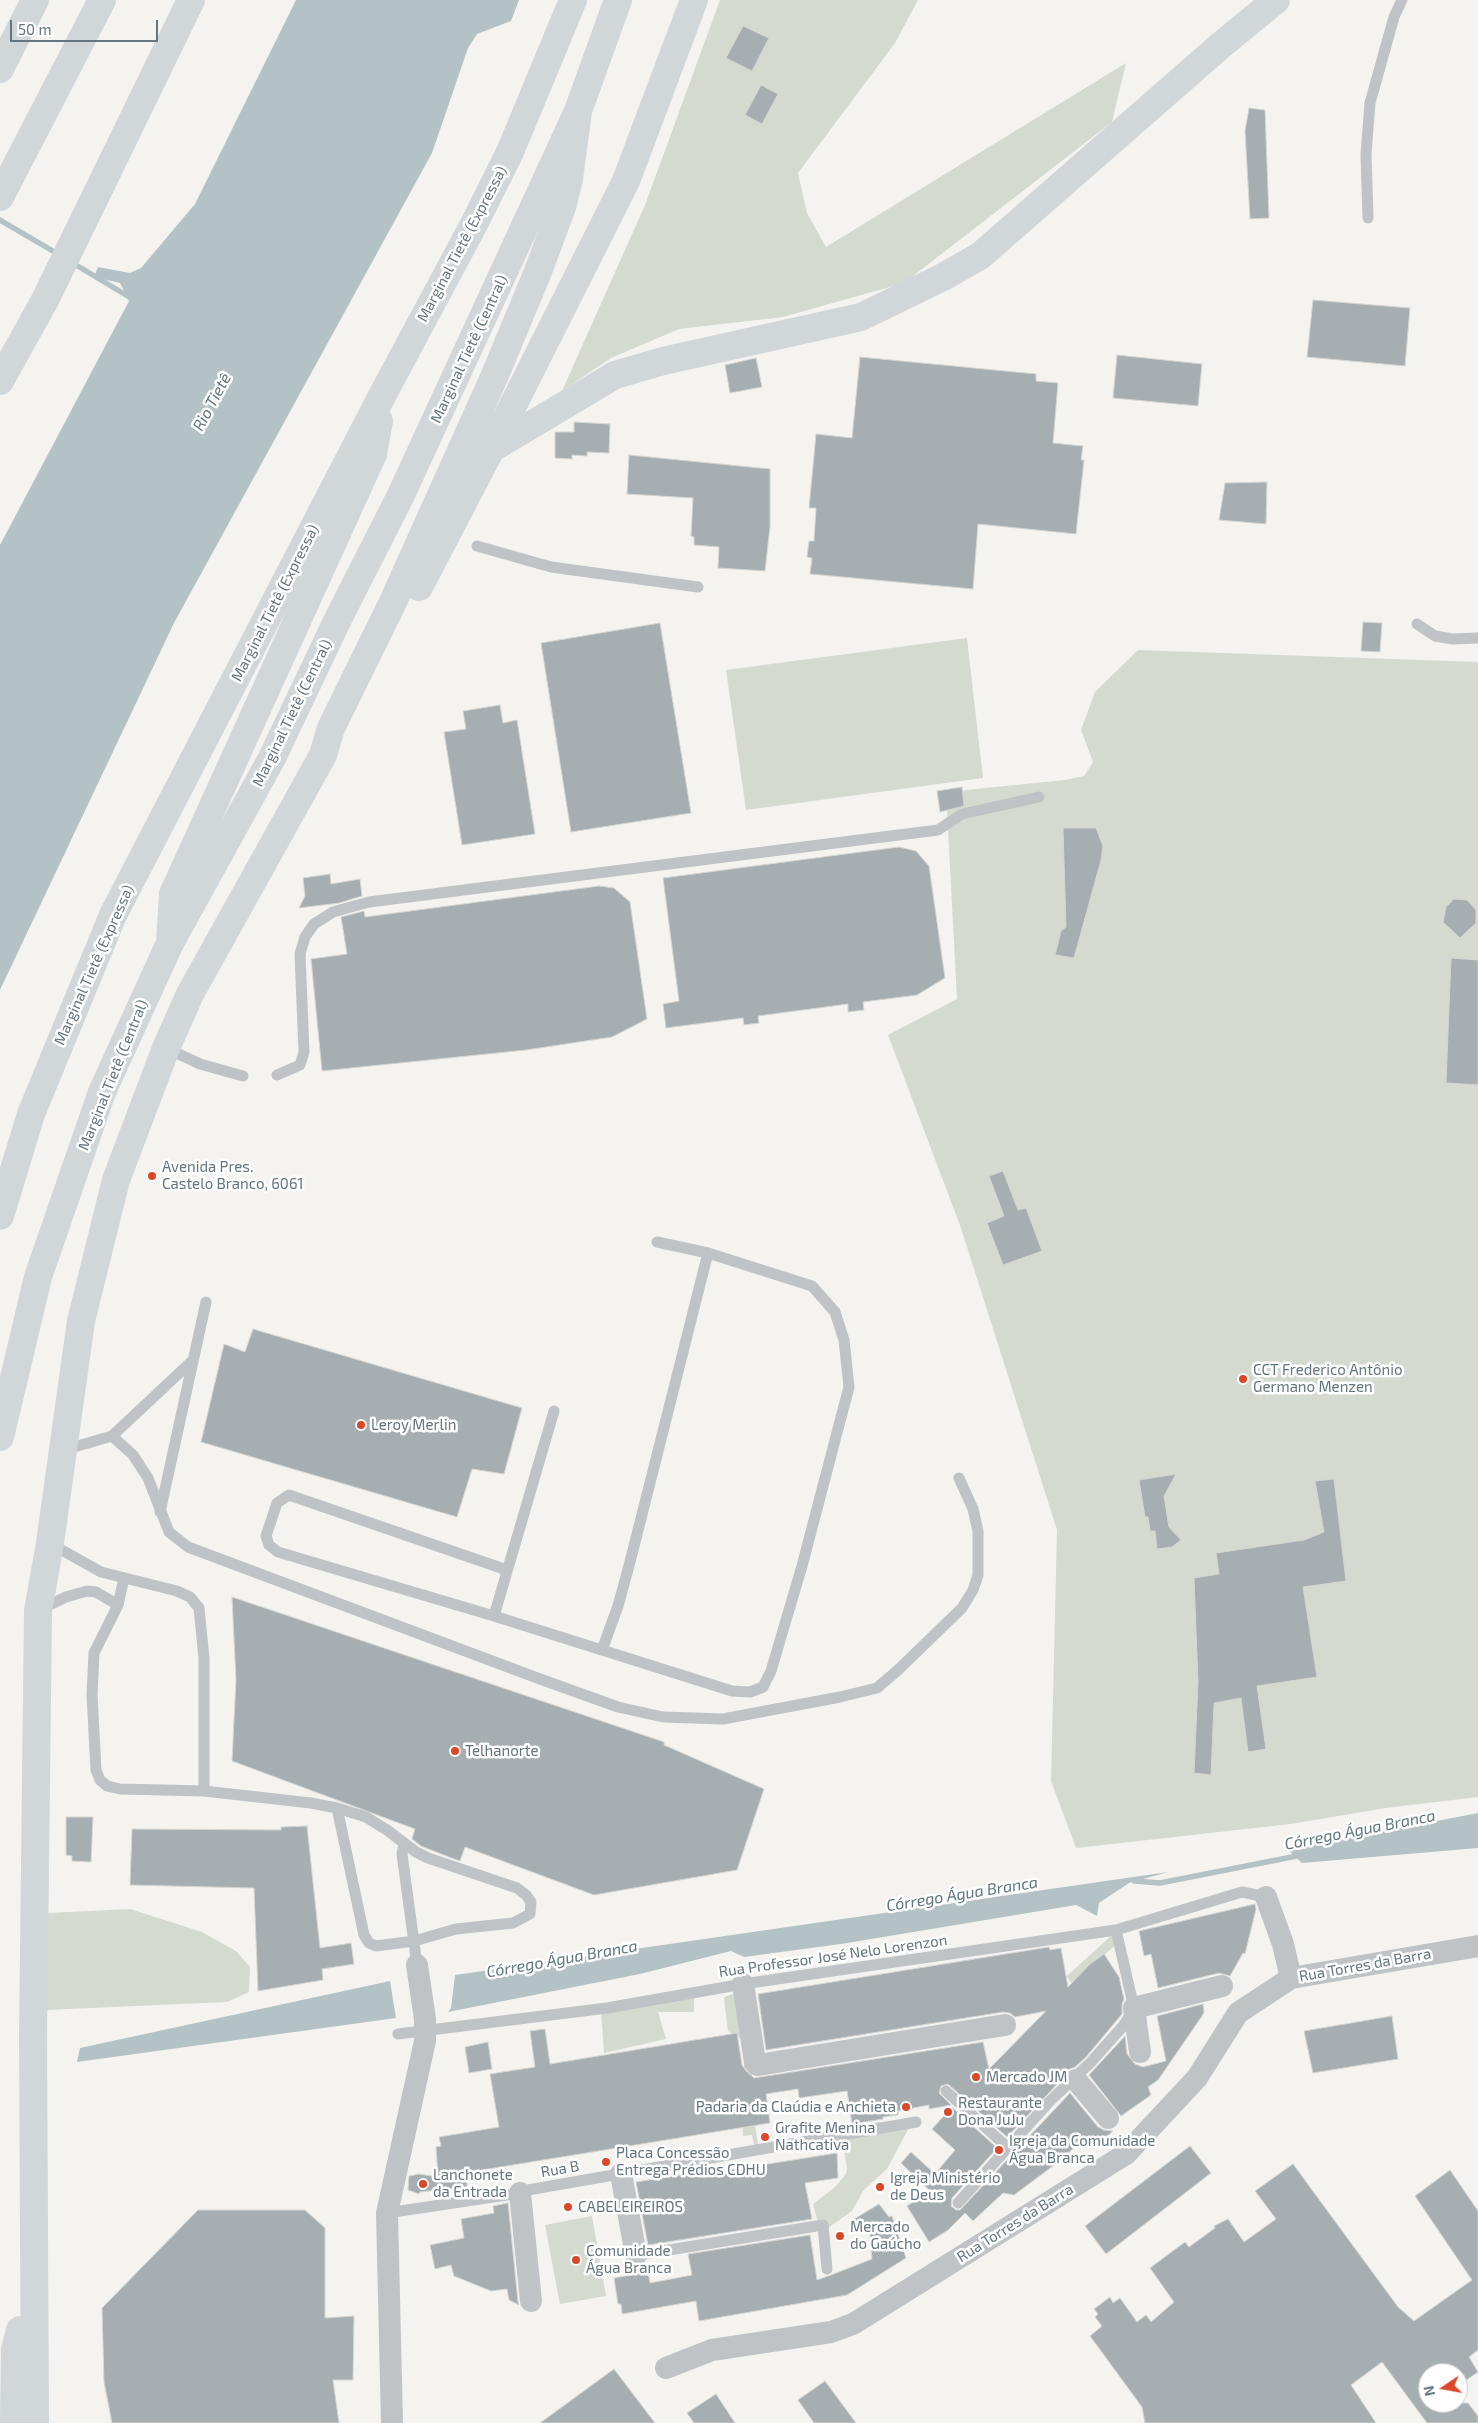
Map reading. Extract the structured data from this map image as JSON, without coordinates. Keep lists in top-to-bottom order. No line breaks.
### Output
{"streets":{"highway":["Marginal Tietê (Expressa)","Marginal Tietê (Central)"],"street":["Rua Torres da Barra"],"lane":["Rua Professor José Nelo Lorenzon","Rua B"]},"water":["Rio Tietê","Córrego Água Branca"],"places":["Avenida Pres. Castelo Branco, 6061","CCT Frederico Antônio Germano Menzen","Leroy Merlin","Telhanorte","Mercado JM","Padaria da Claúdia e Anchieta","Restaurante Dona JuJu","Grafite Menina Nathcativa","Igreja da Comunidade Água Branca","Placa Concessão Entrega Prédios CDHU","Lanchonete da Entrada","Igreja Ministério de Deus","CABELEIREIROS","Mercado do Gaúcho","Comunidade Água Branca"],"scale_bar":"50 m","north":"left"}
